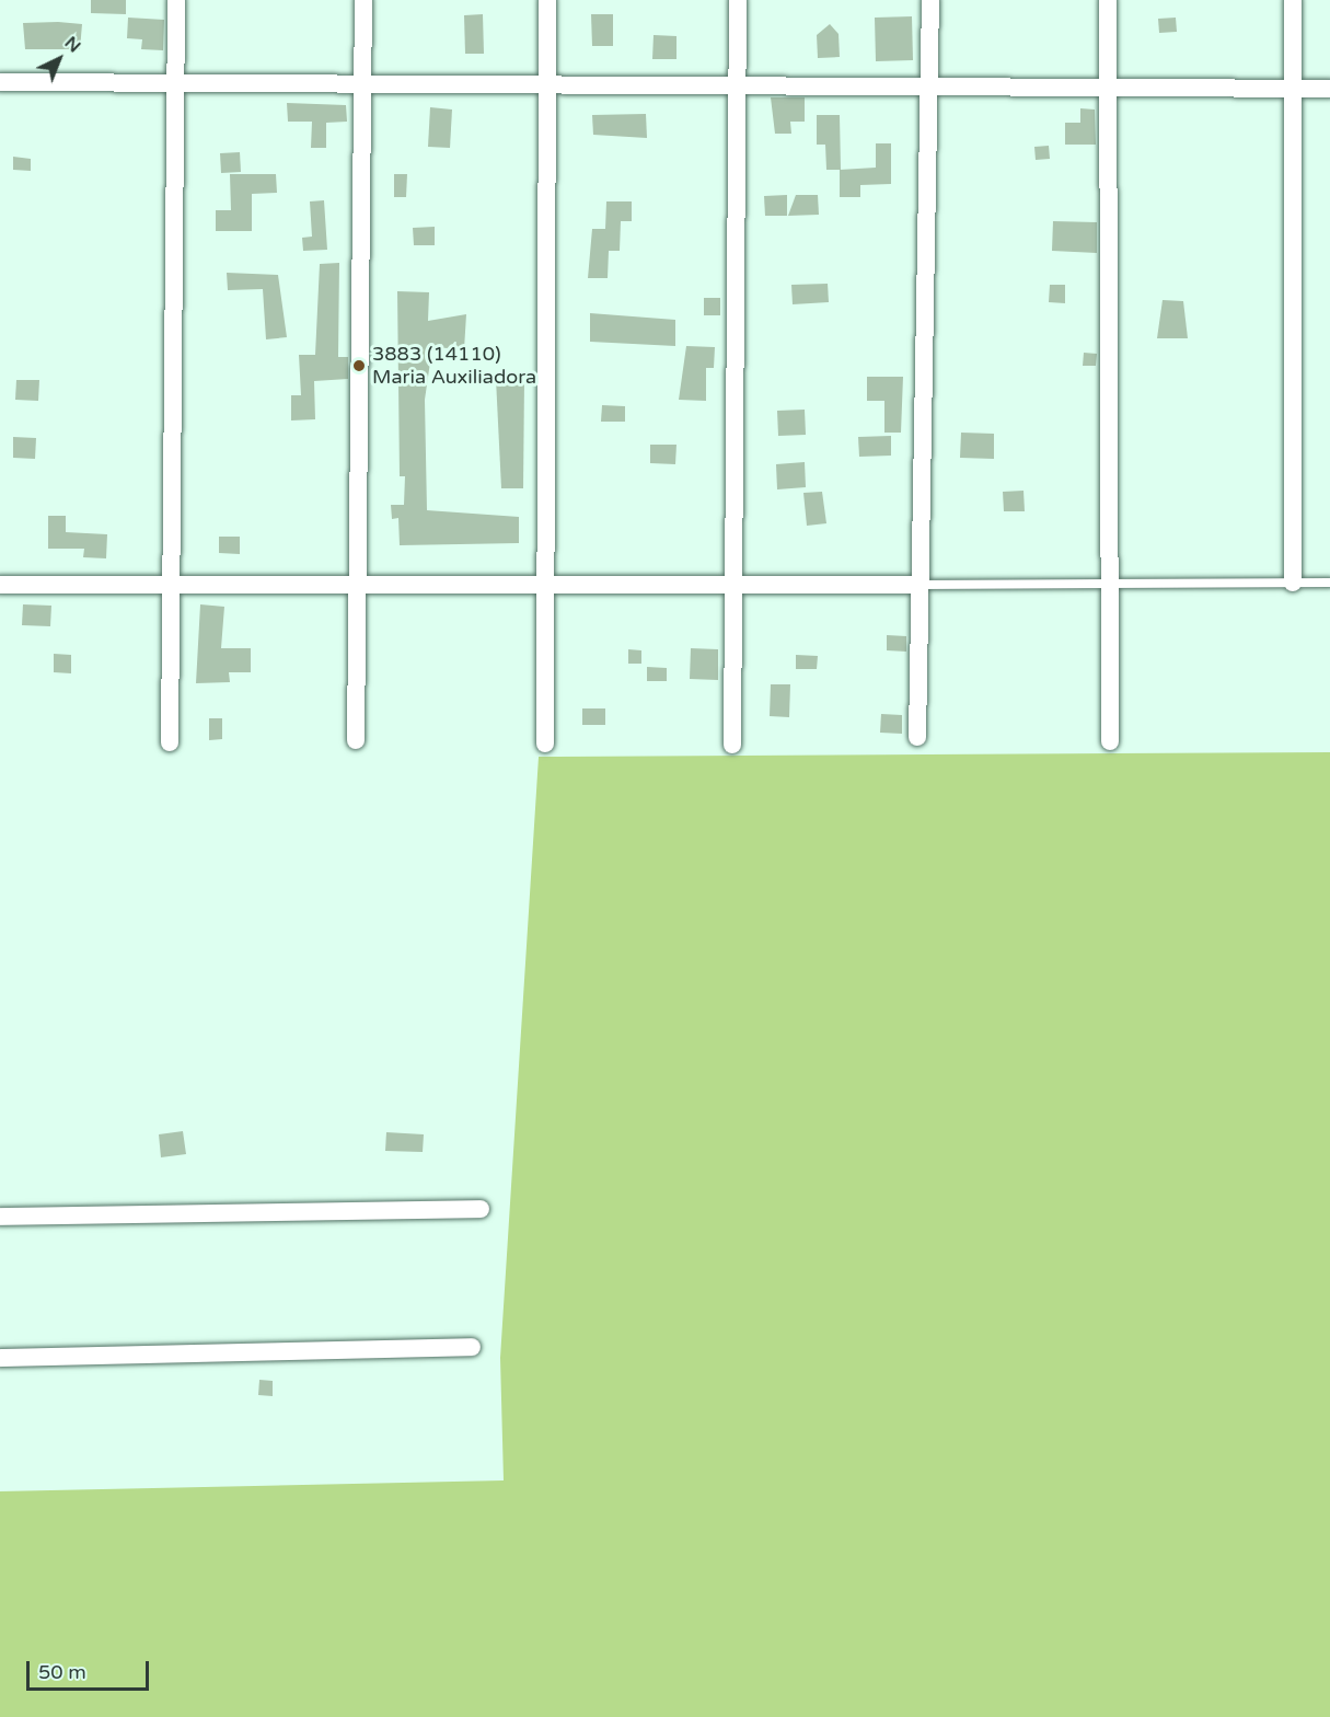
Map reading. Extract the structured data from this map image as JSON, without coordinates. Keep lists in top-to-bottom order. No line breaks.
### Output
{"places":["3883 (14110) Maria Auxiliadora"],"scale_bar":"50 m","north":"top right"}
